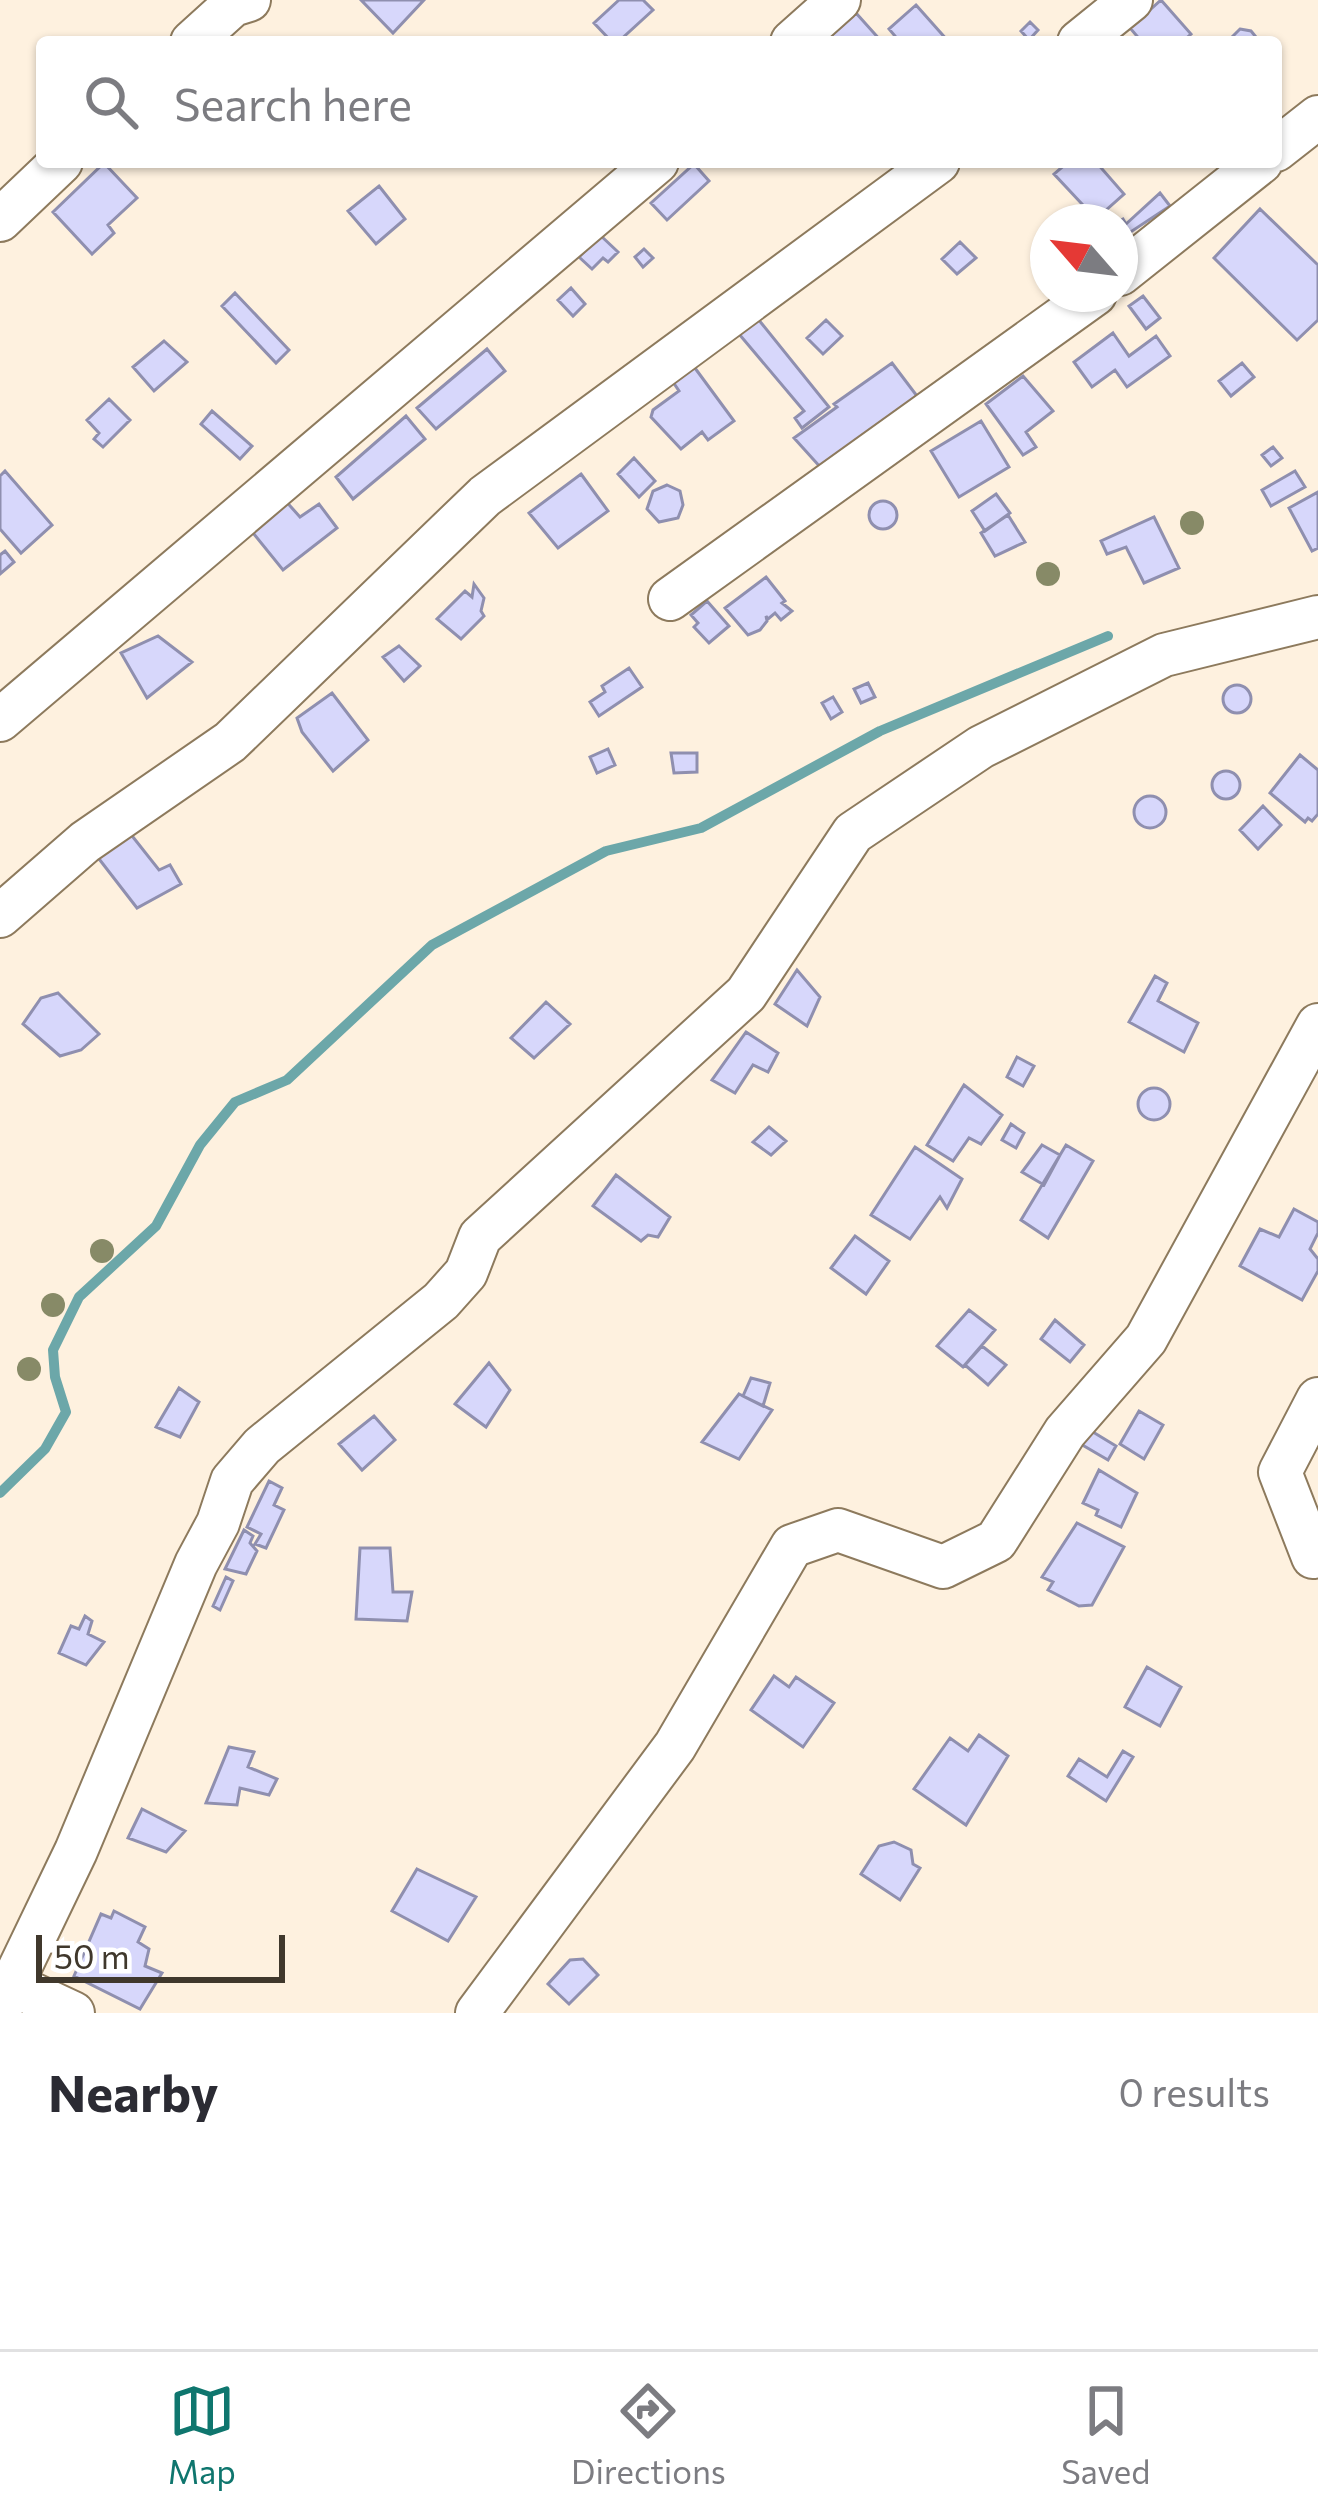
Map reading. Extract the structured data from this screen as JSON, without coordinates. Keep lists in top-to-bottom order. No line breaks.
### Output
{"scale_bar":"50 m","north":"top left","page":{"search":"Search here","scale":"50 m","heading":["Nearby","0 results"],"nav":["Map","Directions","Saved"]}}
